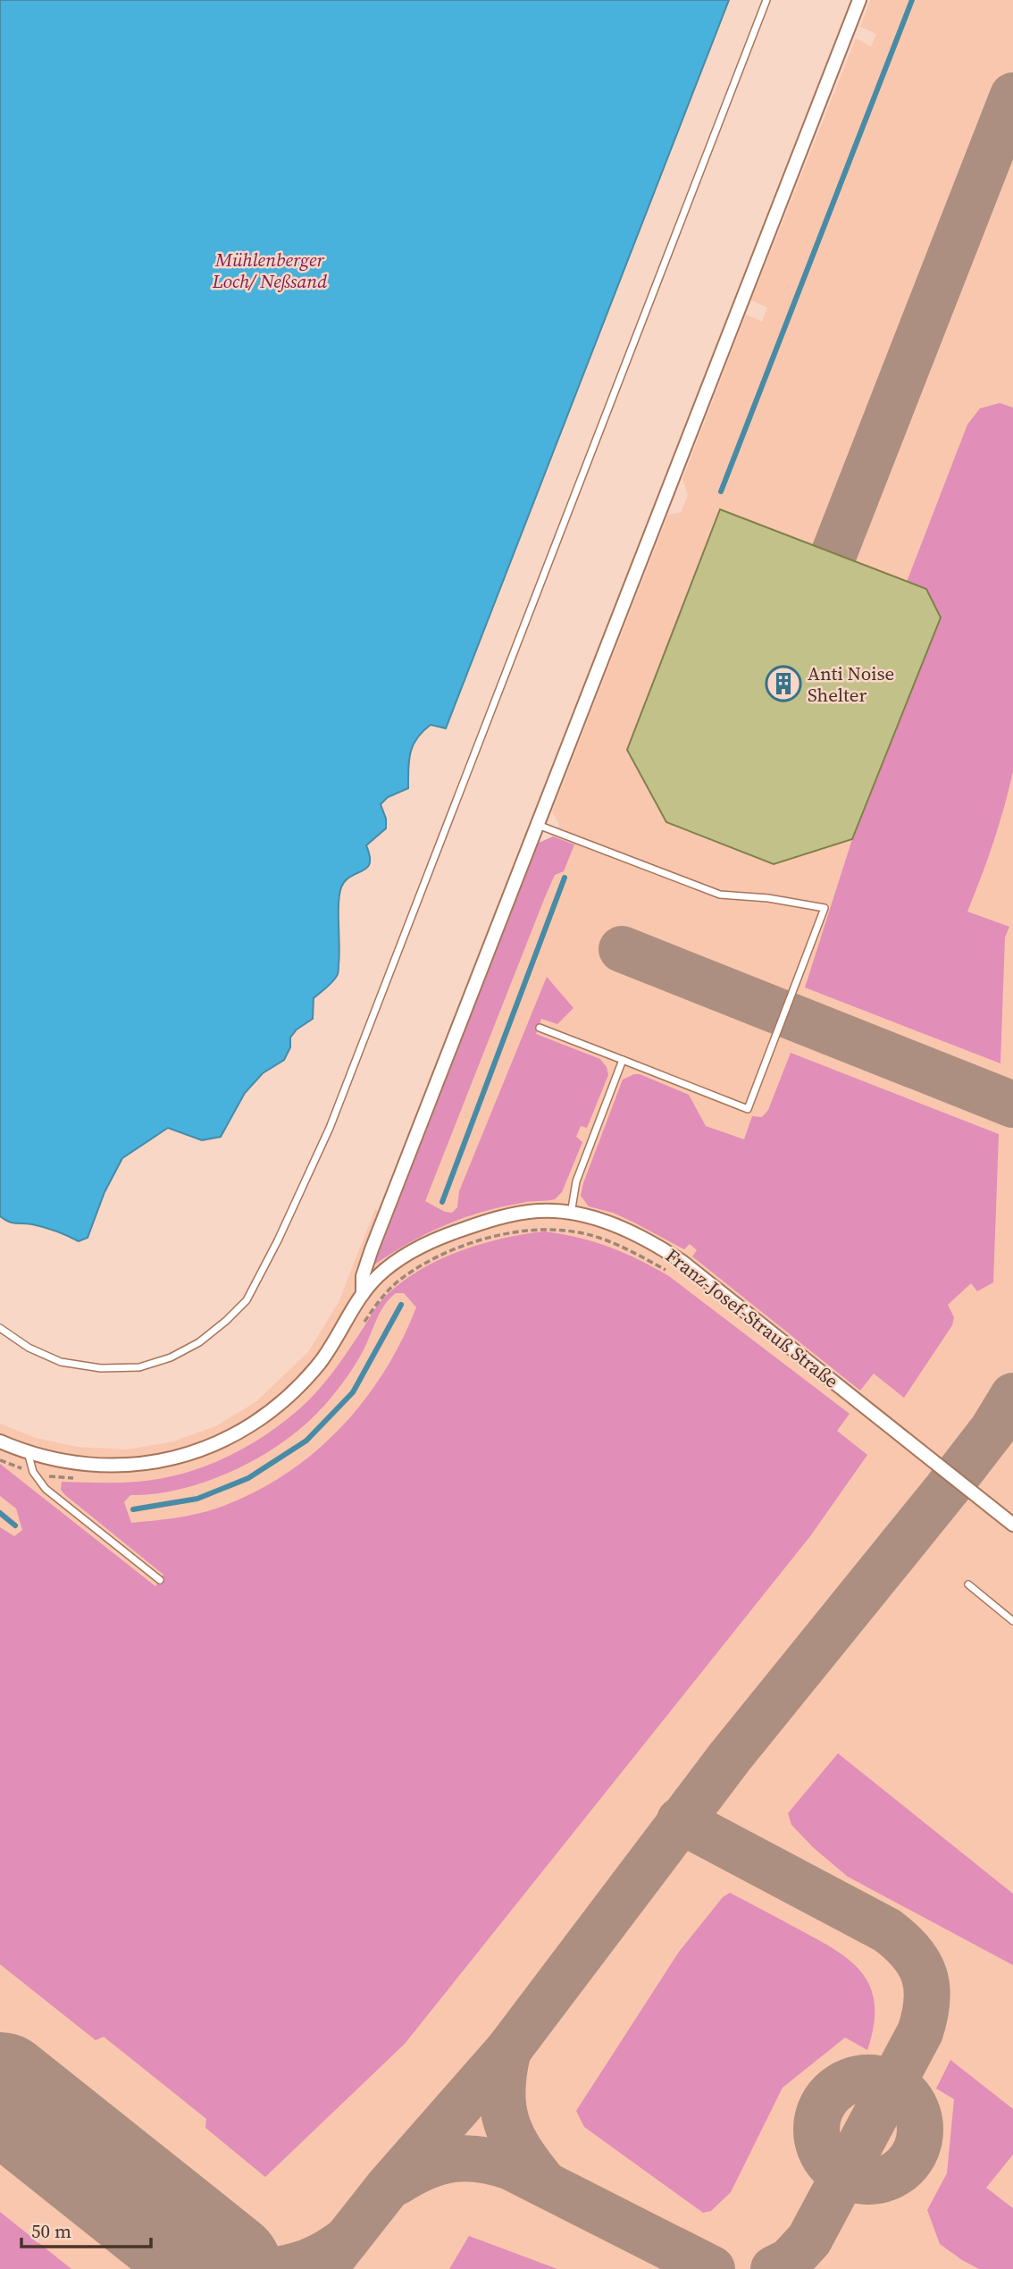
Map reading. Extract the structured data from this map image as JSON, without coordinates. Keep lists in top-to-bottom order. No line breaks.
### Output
{"streets":{"street":["Franz-Josef-Strauß Straße"]},"parks":["Mühlenberger Loch/ Neßsand"],"places":{"building":["Anti Noise Shelter"]},"scale_bar":"50 m"}
